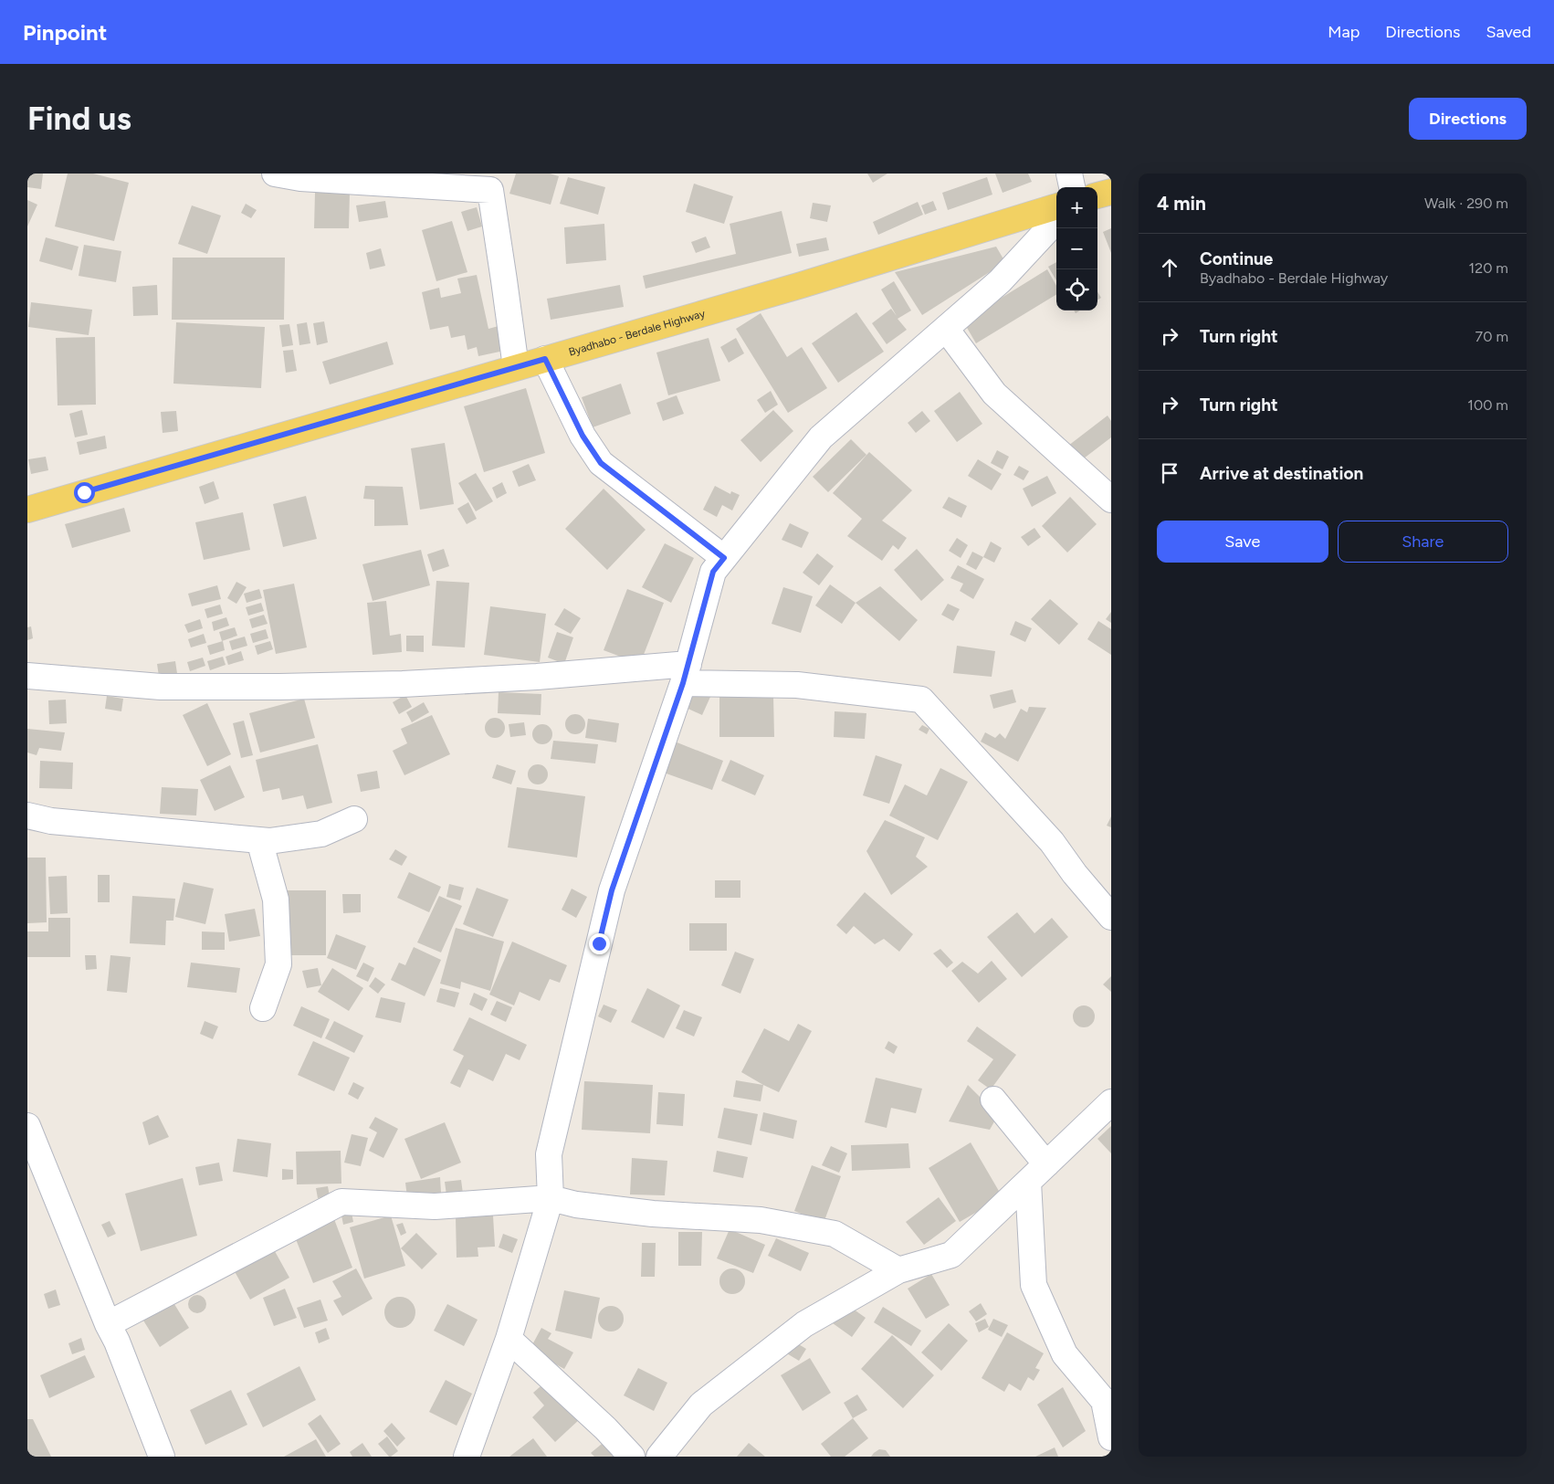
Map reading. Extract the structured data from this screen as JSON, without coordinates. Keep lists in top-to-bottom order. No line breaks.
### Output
{"streets":{"main road":["Byadhabo - Berdale Highway"]},"page":{"header":"Pinpoint","nav":["Map","Directions","Saved"],"buttons":["Directions",["Save","Share"]],"title":"Find us","heading":["4 min","Walk · 290 m"],"map_buttons":["+","−"],"list":[["Continue","Byadhabo - Berdale Highway","120 m"],["Turn right","70 m"],["Turn right","100 m"],"Arrive at destination"]}}
